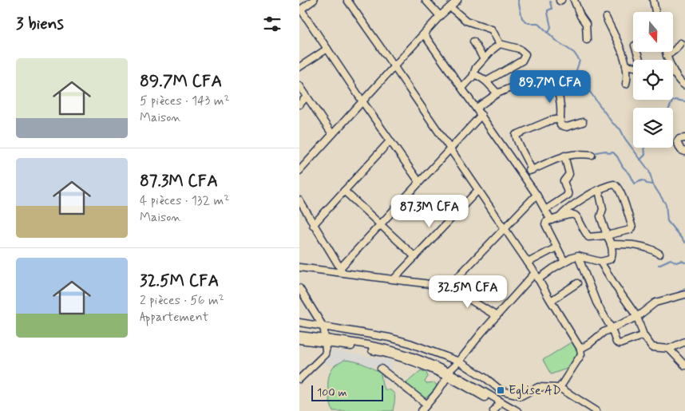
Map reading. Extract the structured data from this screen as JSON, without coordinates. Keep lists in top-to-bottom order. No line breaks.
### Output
{"places":{"transit":["Eglise AD"]},"scale_bar":"100 m","north":"bottom","page":{"heading":"3 biens","list":[{"name":"89.7M CFA","note":"5 pièces · 143 m² · Maison"},{"name":"87.3M CFA","note":"4 pièces · 132 m² · Maison"},{"name":"32.5M CFA","note":"2 pièces · 56 m² · Appartement"}],"price":["89.7M CFA","87.3M CFA","32.5M CFA"],"scale":"100 m"}}
